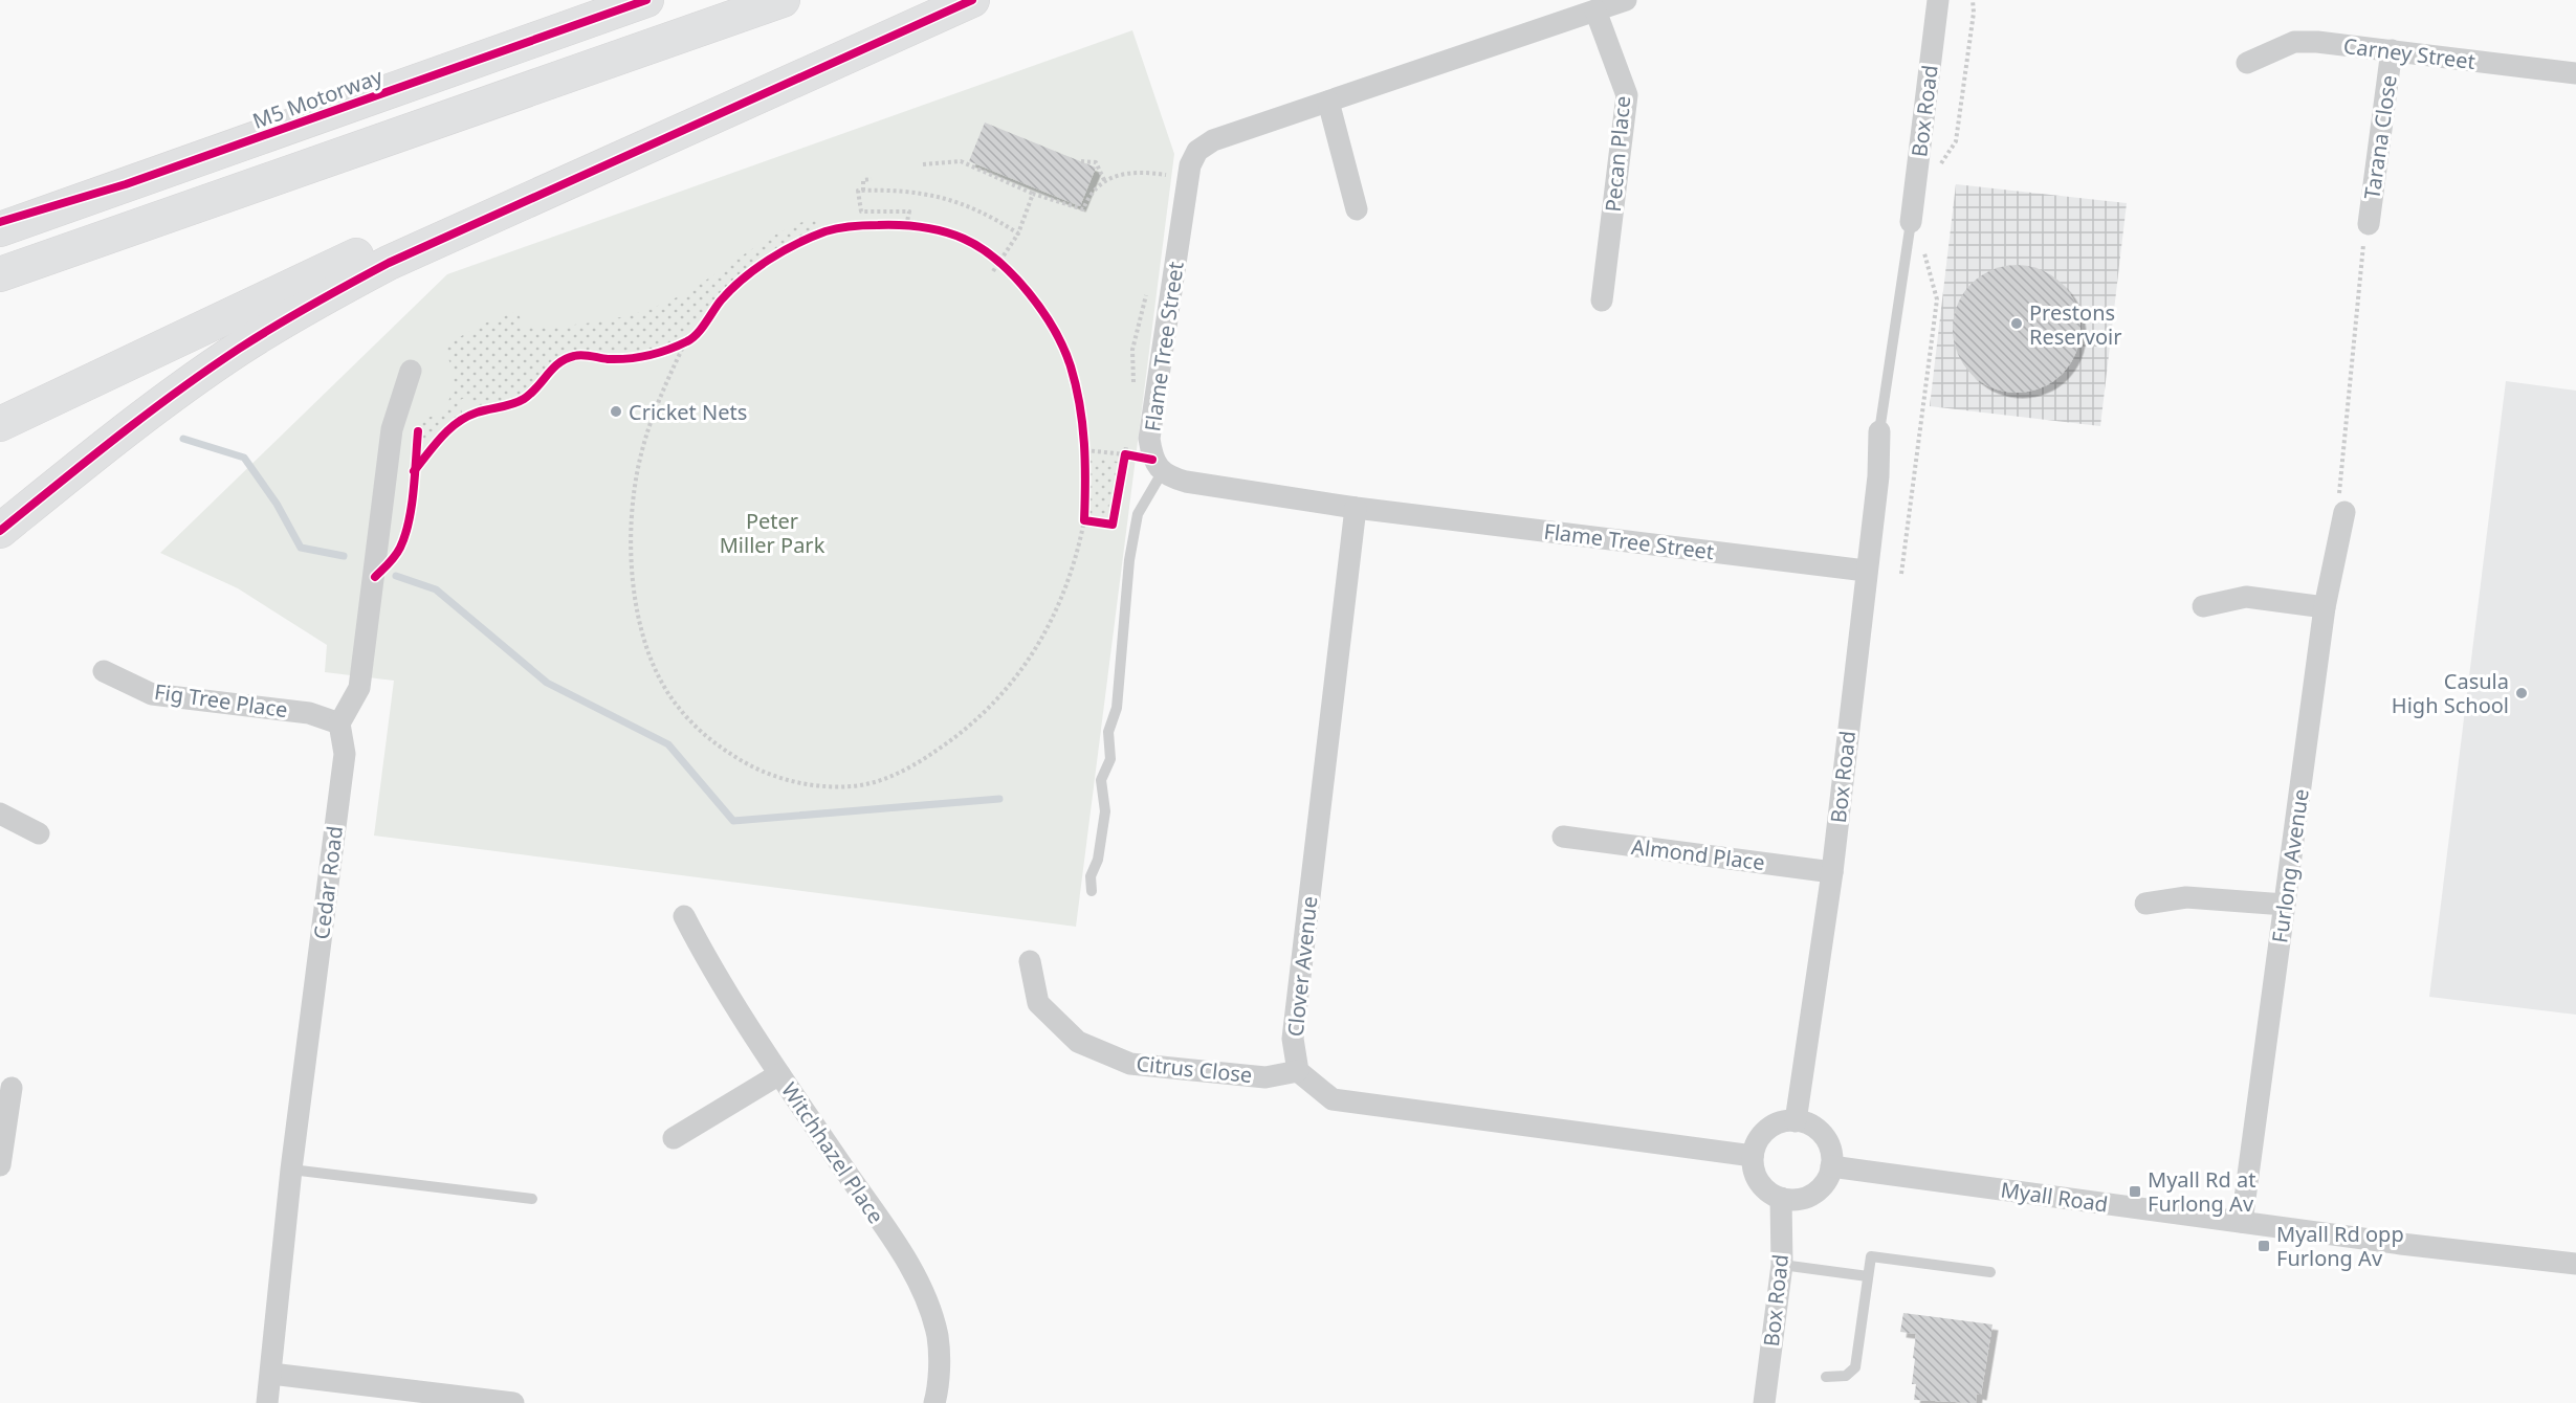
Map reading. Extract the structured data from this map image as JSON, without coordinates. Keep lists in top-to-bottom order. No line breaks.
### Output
{"streets":{"highway":["M5 Motorway"],"street":["Carney Street","Box Road","Tarana Close","Pecan Place","Flame Tree Street","Fig Tree Place","Almond Place","Furlong Avenue","Cedar Road","Clover Avenue","Citrus Close","Witchhazel Place","Myall Road"]},"crossings":[["Carney Street","Tarana Close"],["Box Road","Flame Tree Street"],["Box Road","Almond Place"],["Box Road","Myall Road"],["Pecan Place","Flame Tree Street"],["Flame Tree Street","Clover Avenue"],["Fig Tree Place","Cedar Road"],["Furlong Avenue","Myall Road"],["Clover Avenue","Citrus Close"]],"parks":["Peter Miller Park"],"places":{"other":["Prestons Reservoir","Cricket Nets","Casula High School"],"transit":["Myall Rd at Furlong Av","Myall Rd opp Furlong Av"]}}
